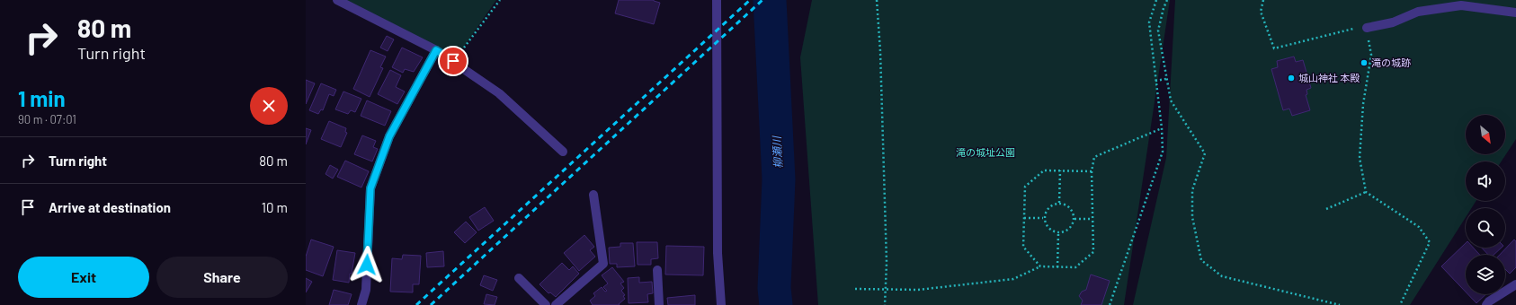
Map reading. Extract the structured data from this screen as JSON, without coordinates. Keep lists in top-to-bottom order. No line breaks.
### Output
{"water":["柳瀬川"],"parks":["滝の城址公園"],"places":["滝の城跡","城山神社 本殿"],"north":"bottom right","page":{"turn":["80 m","Turn right"],"heading":["1 min","90 m · 07:01"],"list":[{"name":"Turn right","value":"80 m"},{"name":"Arrive at destination","value":"10 m"}],"buttons":["Exit","Share"]}}
